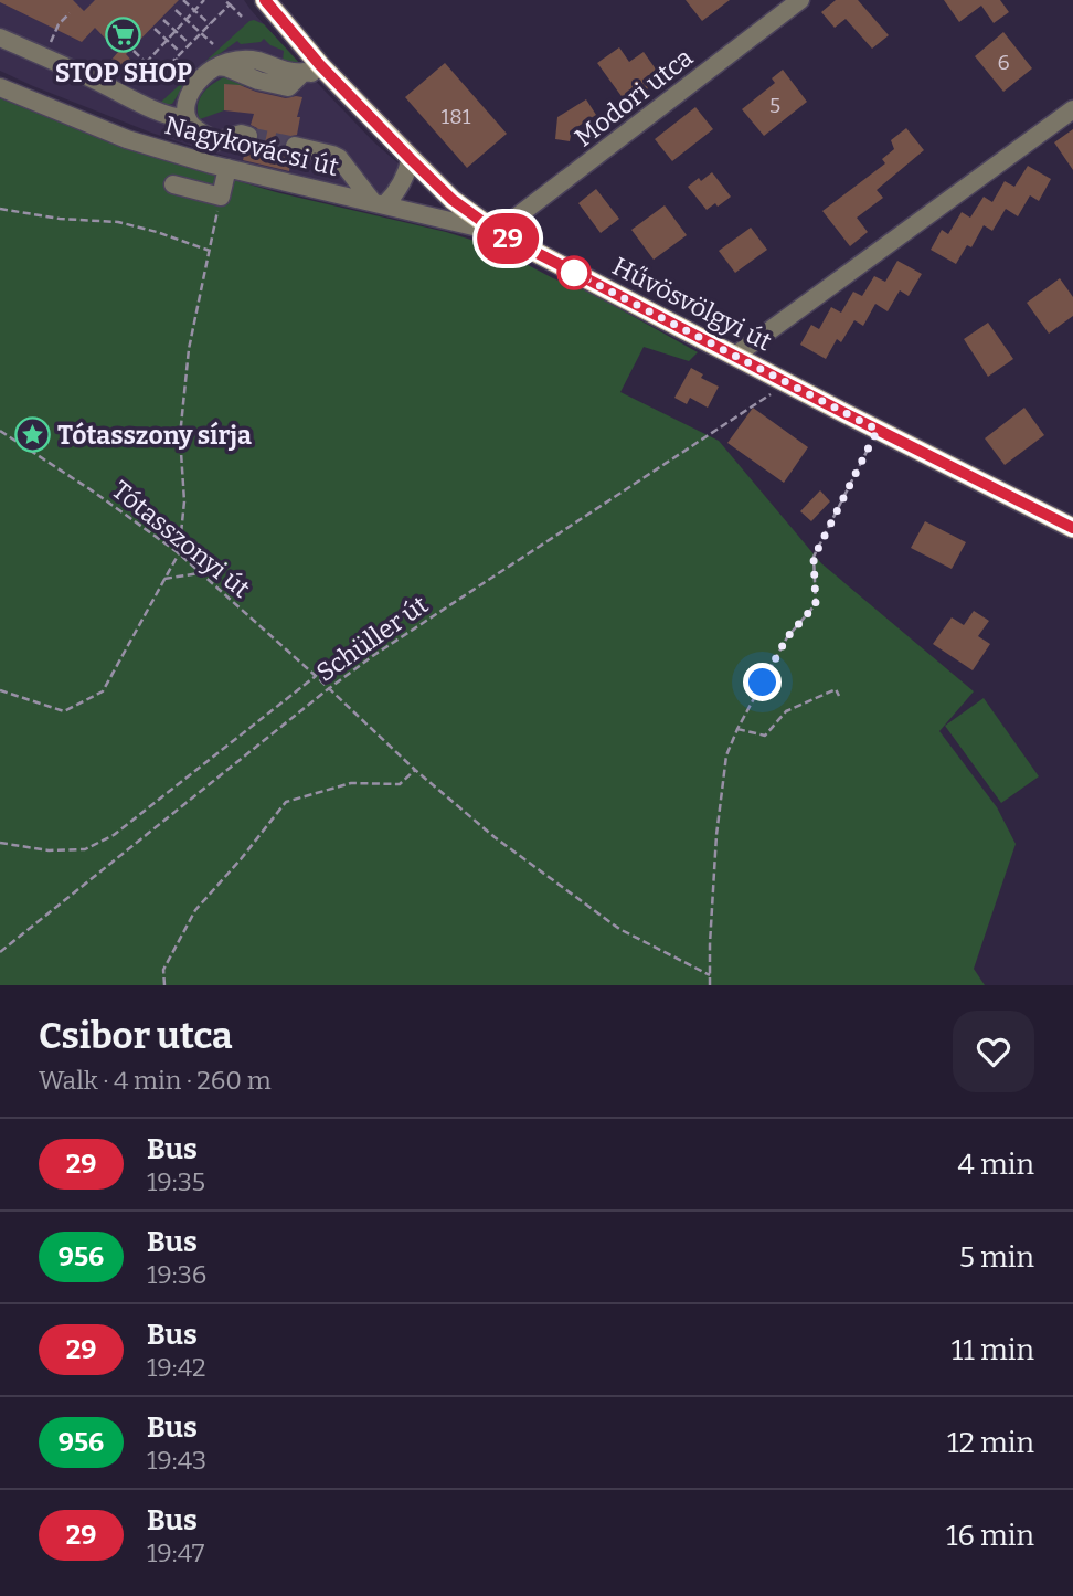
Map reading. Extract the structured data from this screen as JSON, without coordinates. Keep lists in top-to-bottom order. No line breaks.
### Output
{"streets":{"main road":["Hűvösvölgyi út"],"street":["Modori utca","Nagykovácsi út"],"path":["Tótasszonyi út","Schüller út"]},"crossings":[["Modori utca","Nagykovácsi út"],["Modori utca","Hűvösvölgyi út"],["Nagykovácsi út","Hűvösvölgyi út"],["Hűvösvölgyi út","Schüller út"],["Tótasszonyi út","Schüller út"]],"places":{"supermarket":["STOP SHOP"],"place":["Tótasszony sírja"]},"lines":["bus line 29"],"house_numbers":["6","5","181"],"page":{"on_map":"29","heading":["Csibor utca","Walk · 4 min · 260 m"],"list":[{"mark":"29","name":"Bus","note":"19:35","value":"4 min"},{"mark":"956","name":"Bus","note":"19:36","value":"5 min"},{"mark":"29","name":"Bus","note":"19:42","value":"11 min"},{"mark":"956","name":"Bus","note":"19:43","value":"12 min"},{"mark":"29","name":"Bus","note":"19:47","value":"16 min"}]}}
